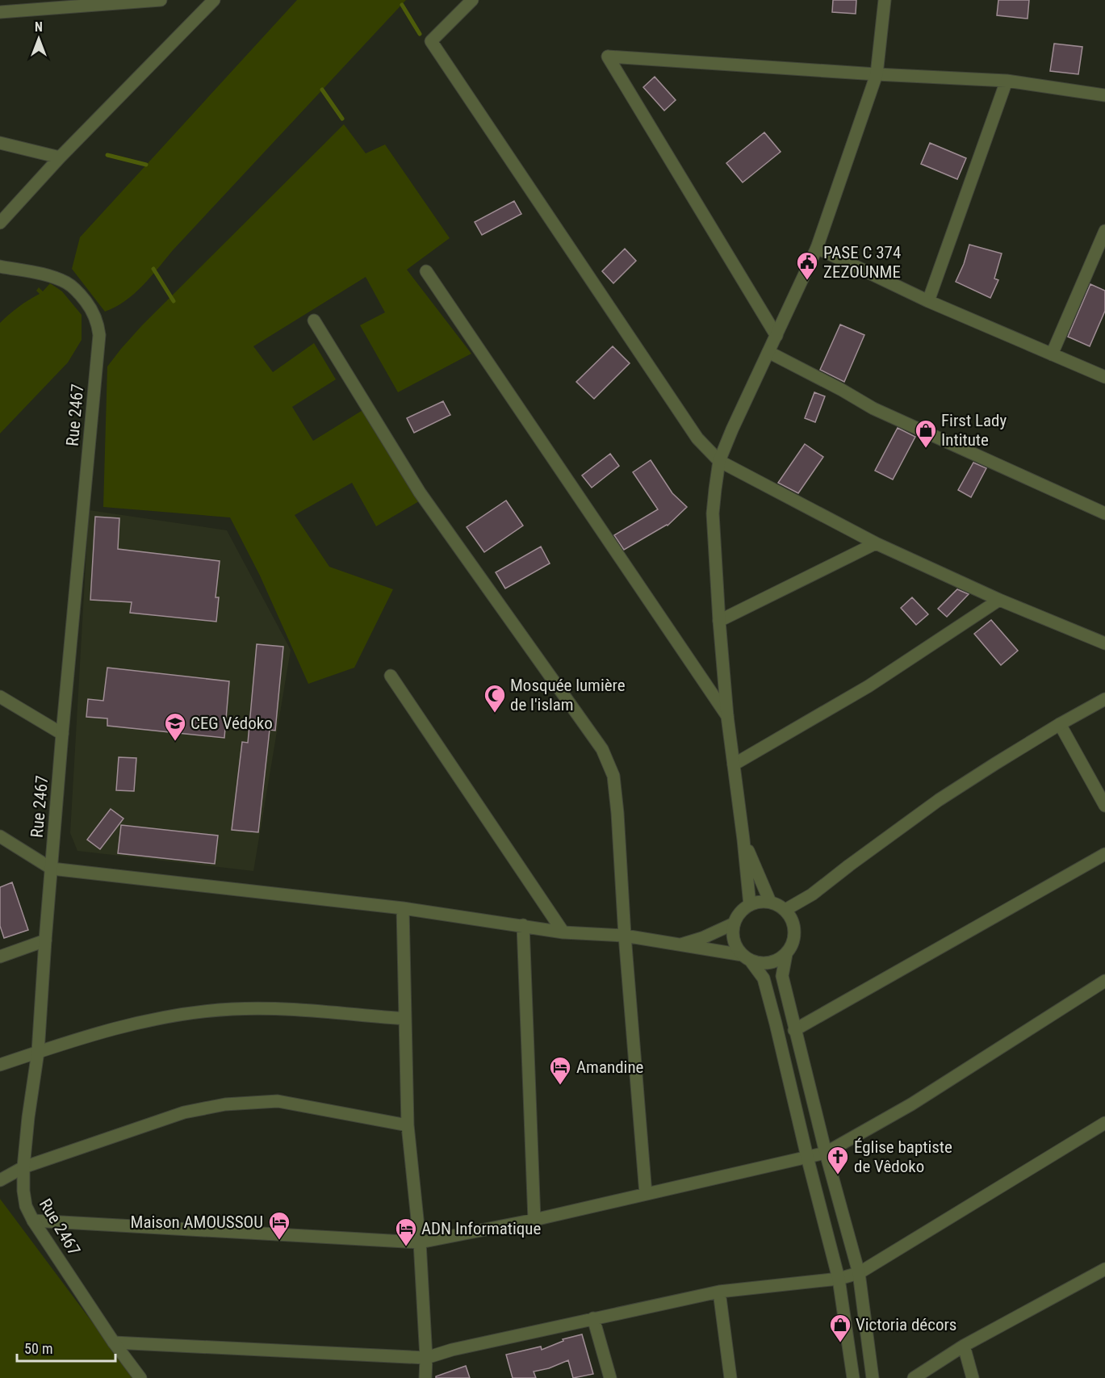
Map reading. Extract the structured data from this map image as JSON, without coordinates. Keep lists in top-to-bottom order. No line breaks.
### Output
{"streets":{"street":["Rue 2467"]},"places":{"public building":["PASE C 374 ZEZOUNME"],"shop":["First Lady Intitute","Victoria décors"],"mosque":["Mosquée lumière de l'islam"],"school or university":["CEG Védoko"],"hotel":["Amandine","Maison AMOUSSOU","ADN Informatique"],"church":["Église baptiste de Vêdoko"]},"scale_bar":"50 m","north":"top"}
